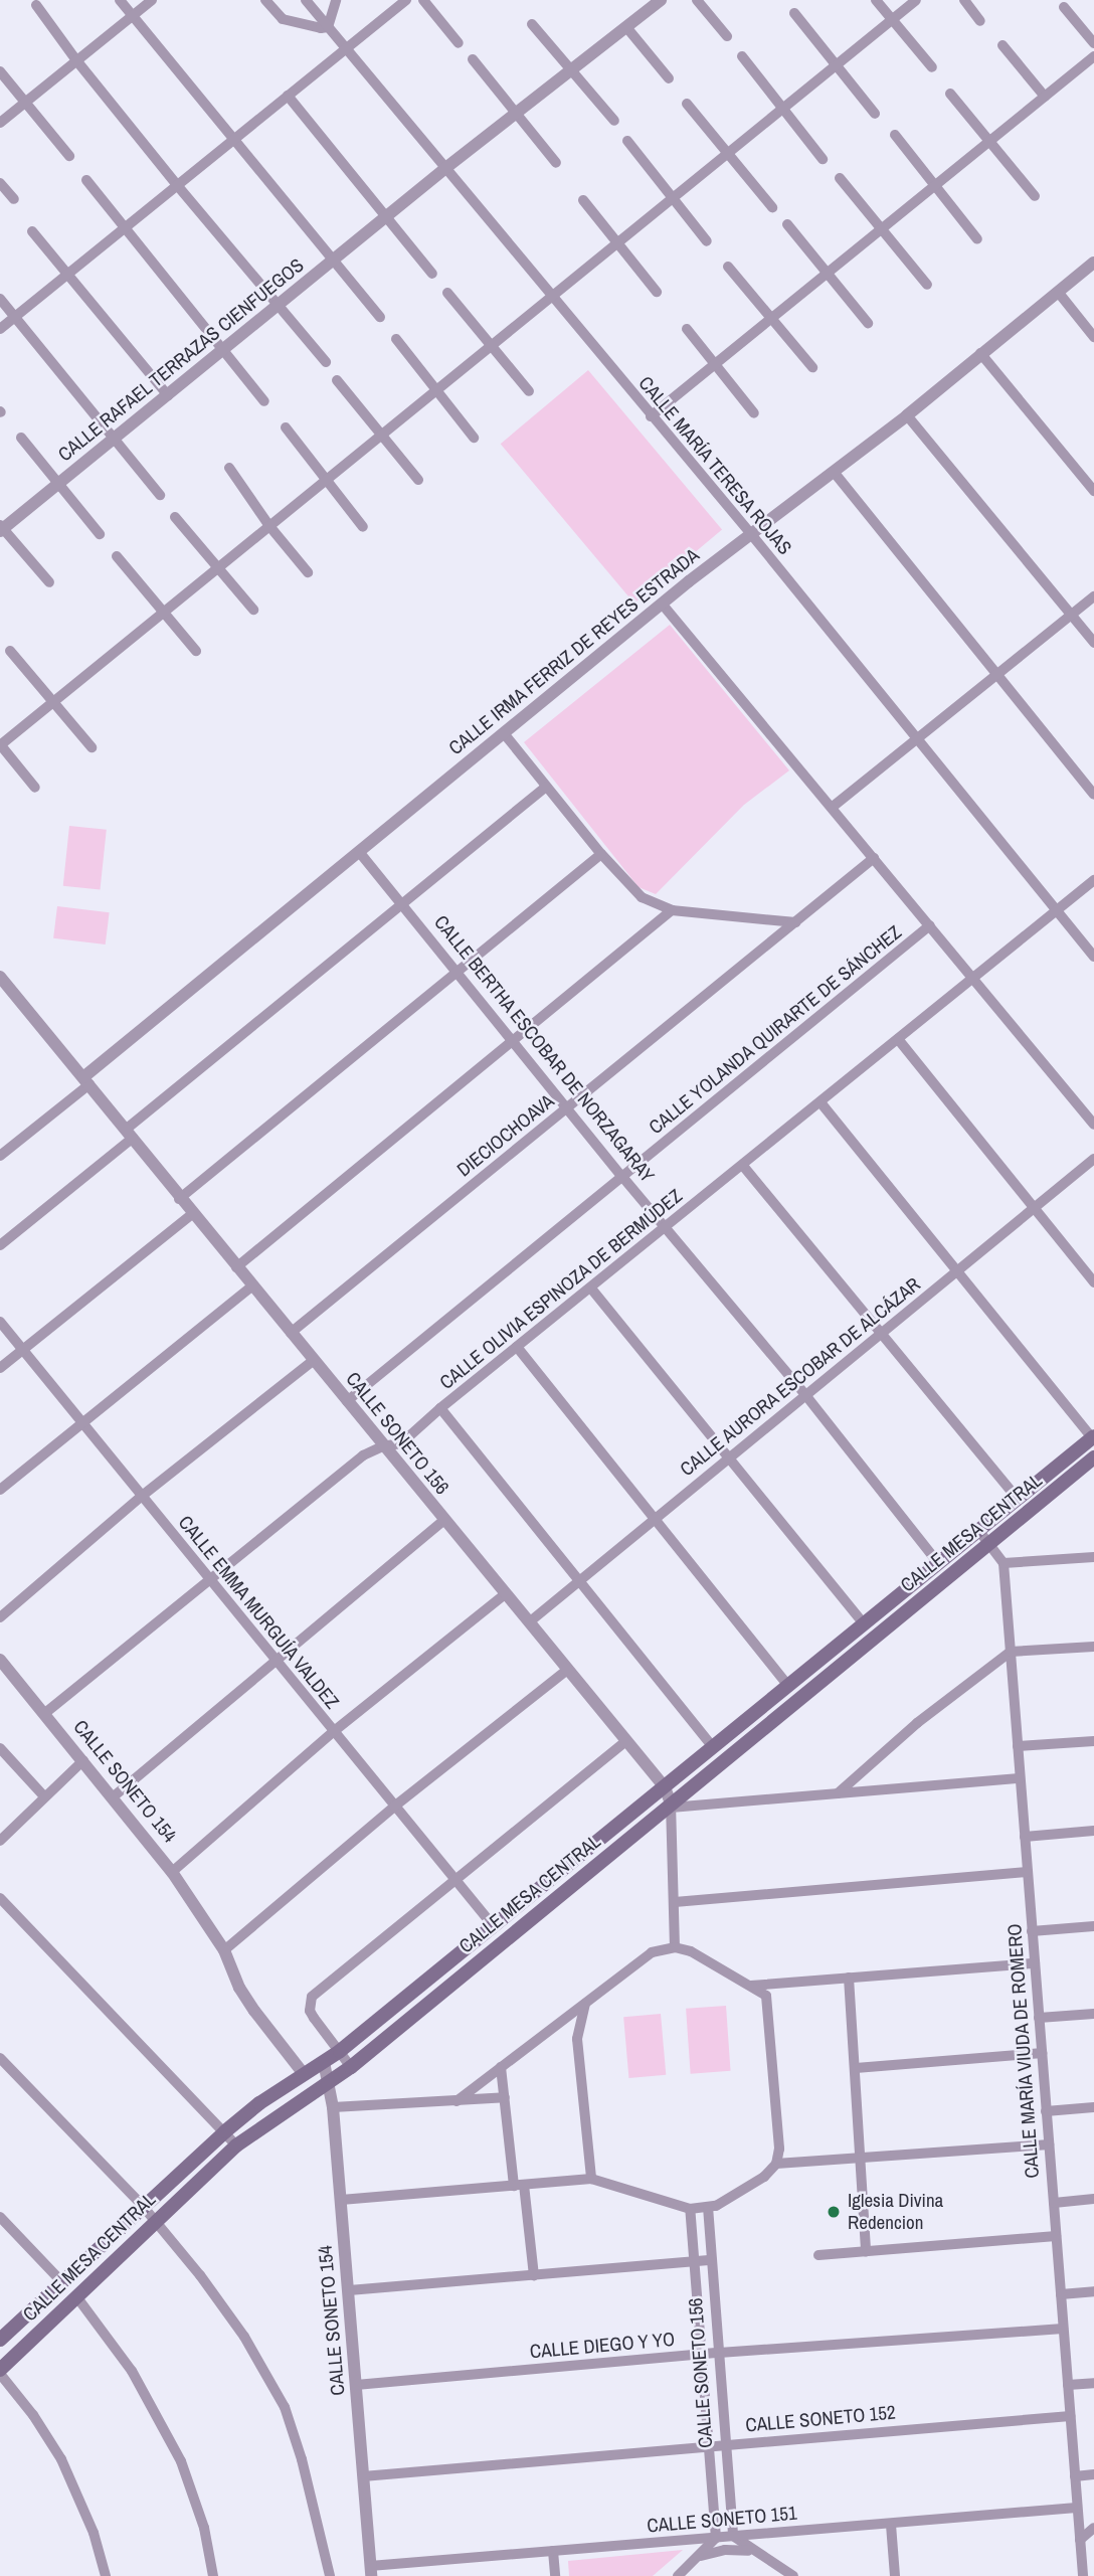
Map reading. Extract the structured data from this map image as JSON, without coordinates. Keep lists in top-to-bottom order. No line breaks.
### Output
{"streets":{"main road":["CALLE MESA CENTRAL"],"street":["CALLE RAFAEL TERRAZAS CIENFUEGOS","CALLE MARÍA TERESA ROJAS","CALLE IRMA FERRIZ DE REYES ESTRADA","CALLE YOLANDA QUIRARTE DE SÁNCHEZ","CALLE BERTHA ESCOBAR DE NORZAGARAY","DIECIOCHOAVA","CALLE OLIVIA ESPINOZA DE BERMÚDEZ","CALLE AURORA ESCOBAR DE ALCÁZAR","CALLE SONETO 156","CALLE EMMA MURGUÍA VALDEZ","CALLE SONETO 154","CALLE MARÍA VIUDA DE ROMERO","CALLE DIEGO Y YO","CALLE SONETO 152","CALLE SONETO 151"]},"crossings":[["CALLE RAFAEL TERRAZAS CIENFUEGOS","CALLE MARÍA TERESA ROJAS"],["CALLE MARÍA TERESA ROJAS","CALLE IRMA FERRIZ DE REYES ESTRADA"],["CALLE MARÍA TERESA ROJAS","CALLE OLIVIA ESPINOZA DE BERMÚDEZ"],["CALLE IRMA FERRIZ DE REYES ESTRADA","CALLE YOLANDA QUIRARTE DE SÁNCHEZ"],["CALLE IRMA FERRIZ DE REYES ESTRADA","CALLE BERTHA ESCOBAR DE NORZAGARAY"],["CALLE IRMA FERRIZ DE REYES ESTRADA","DIECIOCHOAVA"],["CALLE IRMA FERRIZ DE REYES ESTRADA","CALLE SONETO 156"],["CALLE YOLANDA QUIRARTE DE SÁNCHEZ","CALLE BERTHA ESCOBAR DE NORZAGARAY"],["CALLE YOLANDA QUIRARTE DE SÁNCHEZ","DIECIOCHOAVA"],["CALLE YOLANDA QUIRARTE DE SÁNCHEZ","CALLE OLIVIA ESPINOZA DE BERMÚDEZ"],["CALLE YOLANDA QUIRARTE DE SÁNCHEZ","CALLE SONETO 156"],["CALLE BERTHA ESCOBAR DE NORZAGARAY","DIECIOCHOAVA"],["CALLE BERTHA ESCOBAR DE NORZAGARAY","CALLE OLIVIA ESPINOZA DE BERMÚDEZ"],["CALLE BERTHA ESCOBAR DE NORZAGARAY","CALLE AURORA ESCOBAR DE ALCÁZAR"],["CALLE BERTHA ESCOBAR DE NORZAGARAY","CALLE MESA CENTRAL"],["DIECIOCHOAVA","CALLE SONETO 156"],["CALLE OLIVIA ESPINOZA DE BERMÚDEZ","CALLE SONETO 156"],["CALLE OLIVIA ESPINOZA DE BERMÚDEZ","CALLE EMMA MURGUÍA VALDEZ"],["CALLE OLIVIA ESPINOZA DE BERMÚDEZ","CALLE SONETO 154"],["CALLE AURORA ESCOBAR DE ALCÁZAR","CALLE SONETO 156"],["CALLE SONETO 156","CALLE MESA CENTRAL"],["CALLE SONETO 156","CALLE DIEGO Y YO"],["CALLE SONETO 156","CALLE SONETO 152"],["CALLE SONETO 156","CALLE SONETO 151"],["CALLE MESA CENTRAL","CALLE EMMA MURGUÍA VALDEZ"],["CALLE MESA CENTRAL","CALLE SONETO 154"],["CALLE SONETO 154","CALLE DIEGO Y YO"],["CALLE SONETO 154","CALLE SONETO 152"],["CALLE SONETO 154","CALLE SONETO 151"],["CALLE MARÍA VIUDA DE ROMERO","CALLE DIEGO Y YO"],["CALLE MARÍA VIUDA DE ROMERO","CALLE SONETO 152"],["CALLE MARÍA VIUDA DE ROMERO","CALLE SONETO 151"]],"places":["Iglesia Divina Redencion"]}
